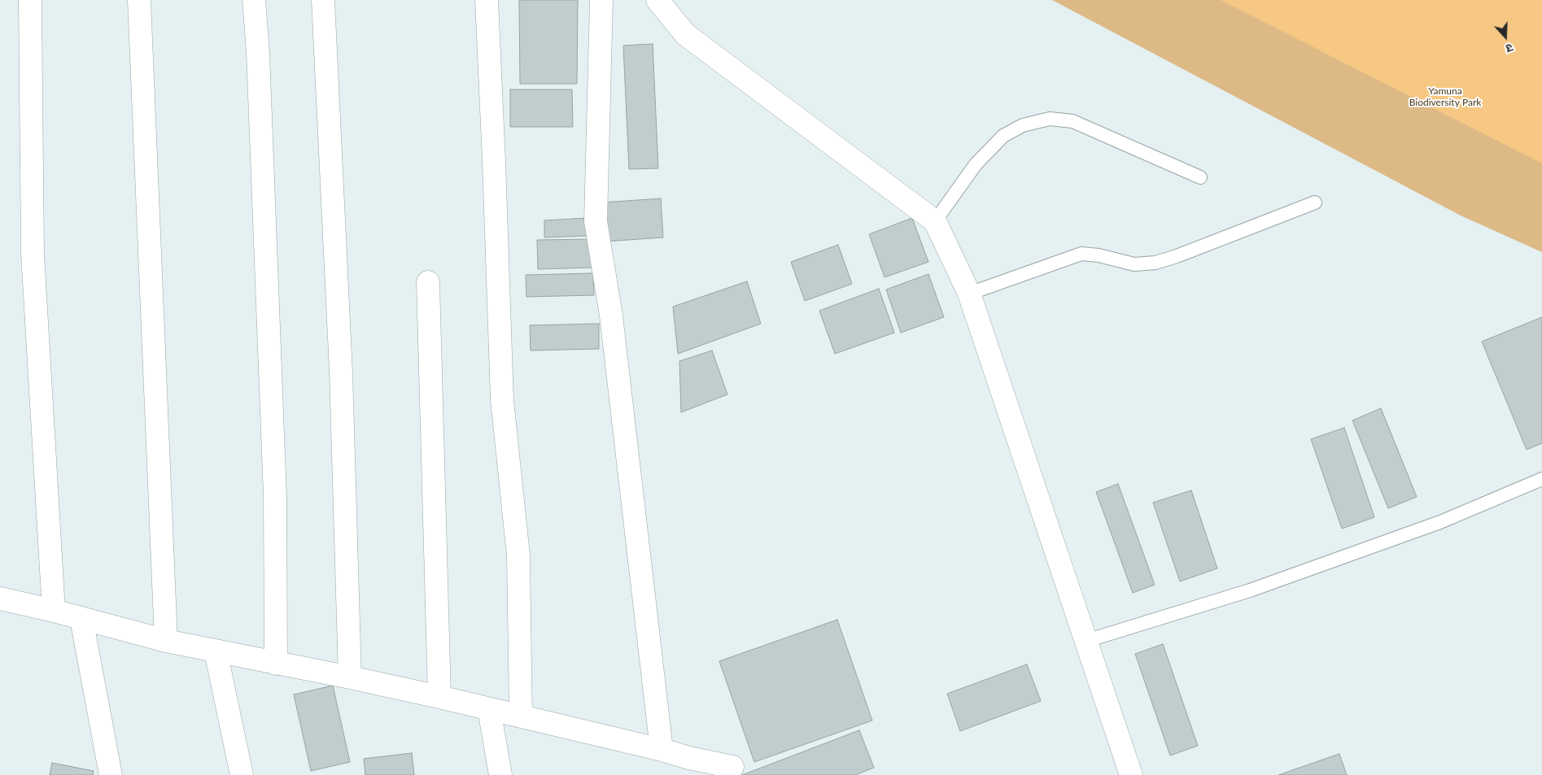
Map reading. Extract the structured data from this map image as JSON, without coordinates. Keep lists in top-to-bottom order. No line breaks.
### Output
{"parks":["Yamuna Biodiversity Park"],"north":"bottom"}
